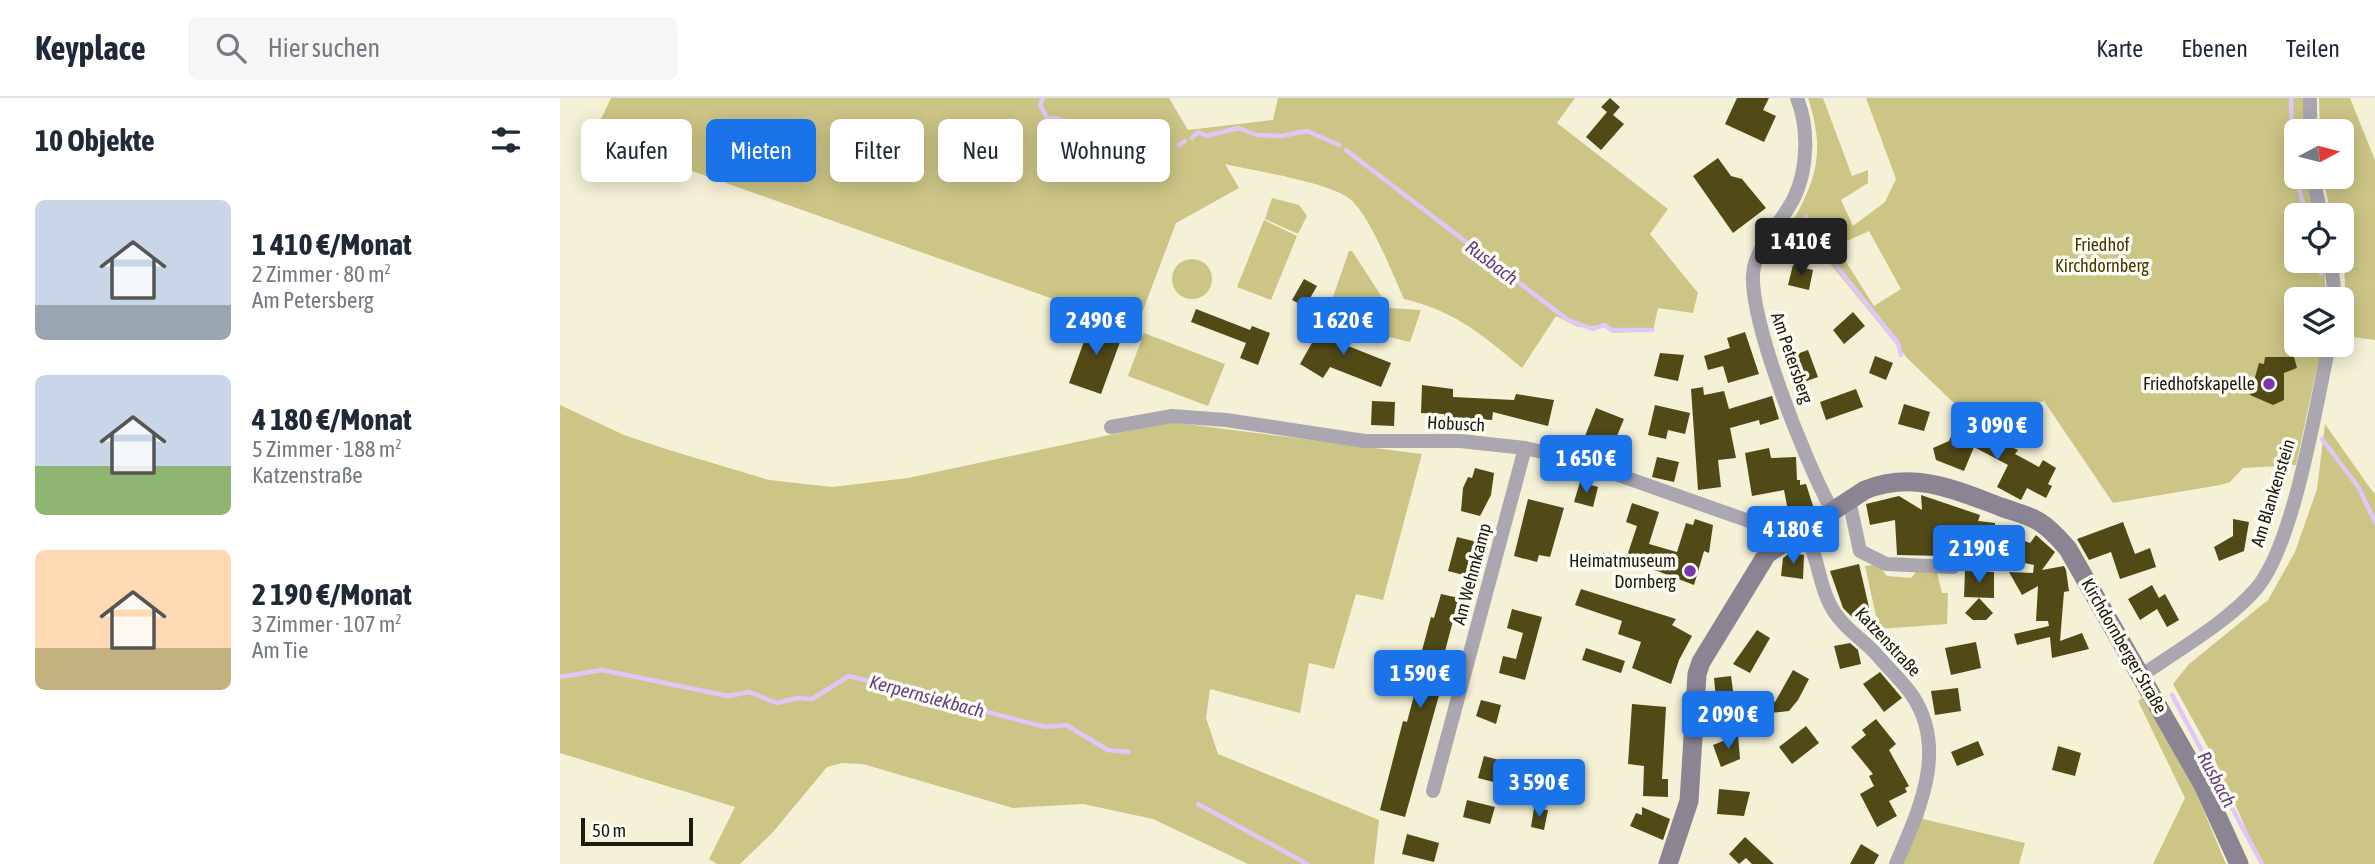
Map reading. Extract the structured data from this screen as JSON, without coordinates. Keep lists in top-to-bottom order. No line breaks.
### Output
{"streets":{"street":["Am Petersberg","Hobusch","Am Blankenstein","Am Wehmkamp","Katzenstraße","Kirchdornberger Straße"]},"crossings":[["Am Petersberg","Kirchdornberger Straße"],["Hobusch","Am Wehmkamp"],["Hobusch","Kirchdornberger Straße"],["Am Blankenstein","Kirchdornberger Straße"],["Katzenstraße","Kirchdornberger Straße"]],"water":["Rusbach","Kerpernsiekbach"],"parks":["Friedhof Kirchdornberg"],"places":["Friedhofskapelle","Heimatmuseum Dornberg"],"scale_bar":"50 m","north":"right","page":{"header":"Keyplace","search":"Hier suchen","nav":["Karte","Ebenen","Teilen"],"heading":"10 Objekte","chip":["Kaufen","Mieten","Filter","Neu","Wohnung"],"list":[{"name":"1 410 €/Monat","note":"2 Zimmer · 80 m² · Am Petersberg"},{"name":"4 180 €/Monat","note":"5 Zimmer · 188 m² · Katzenstraße"},{"name":"2 190 €/Monat","note":"3 Zimmer · 107 m² · Am Tie"}],"price":["1 410 €","2 490 €","1 620 €","3 090 €","1 650 €","4 180 €","2 190 €","1 590 €","2 090 €","3 590 €"],"scale":"50 m"}}
